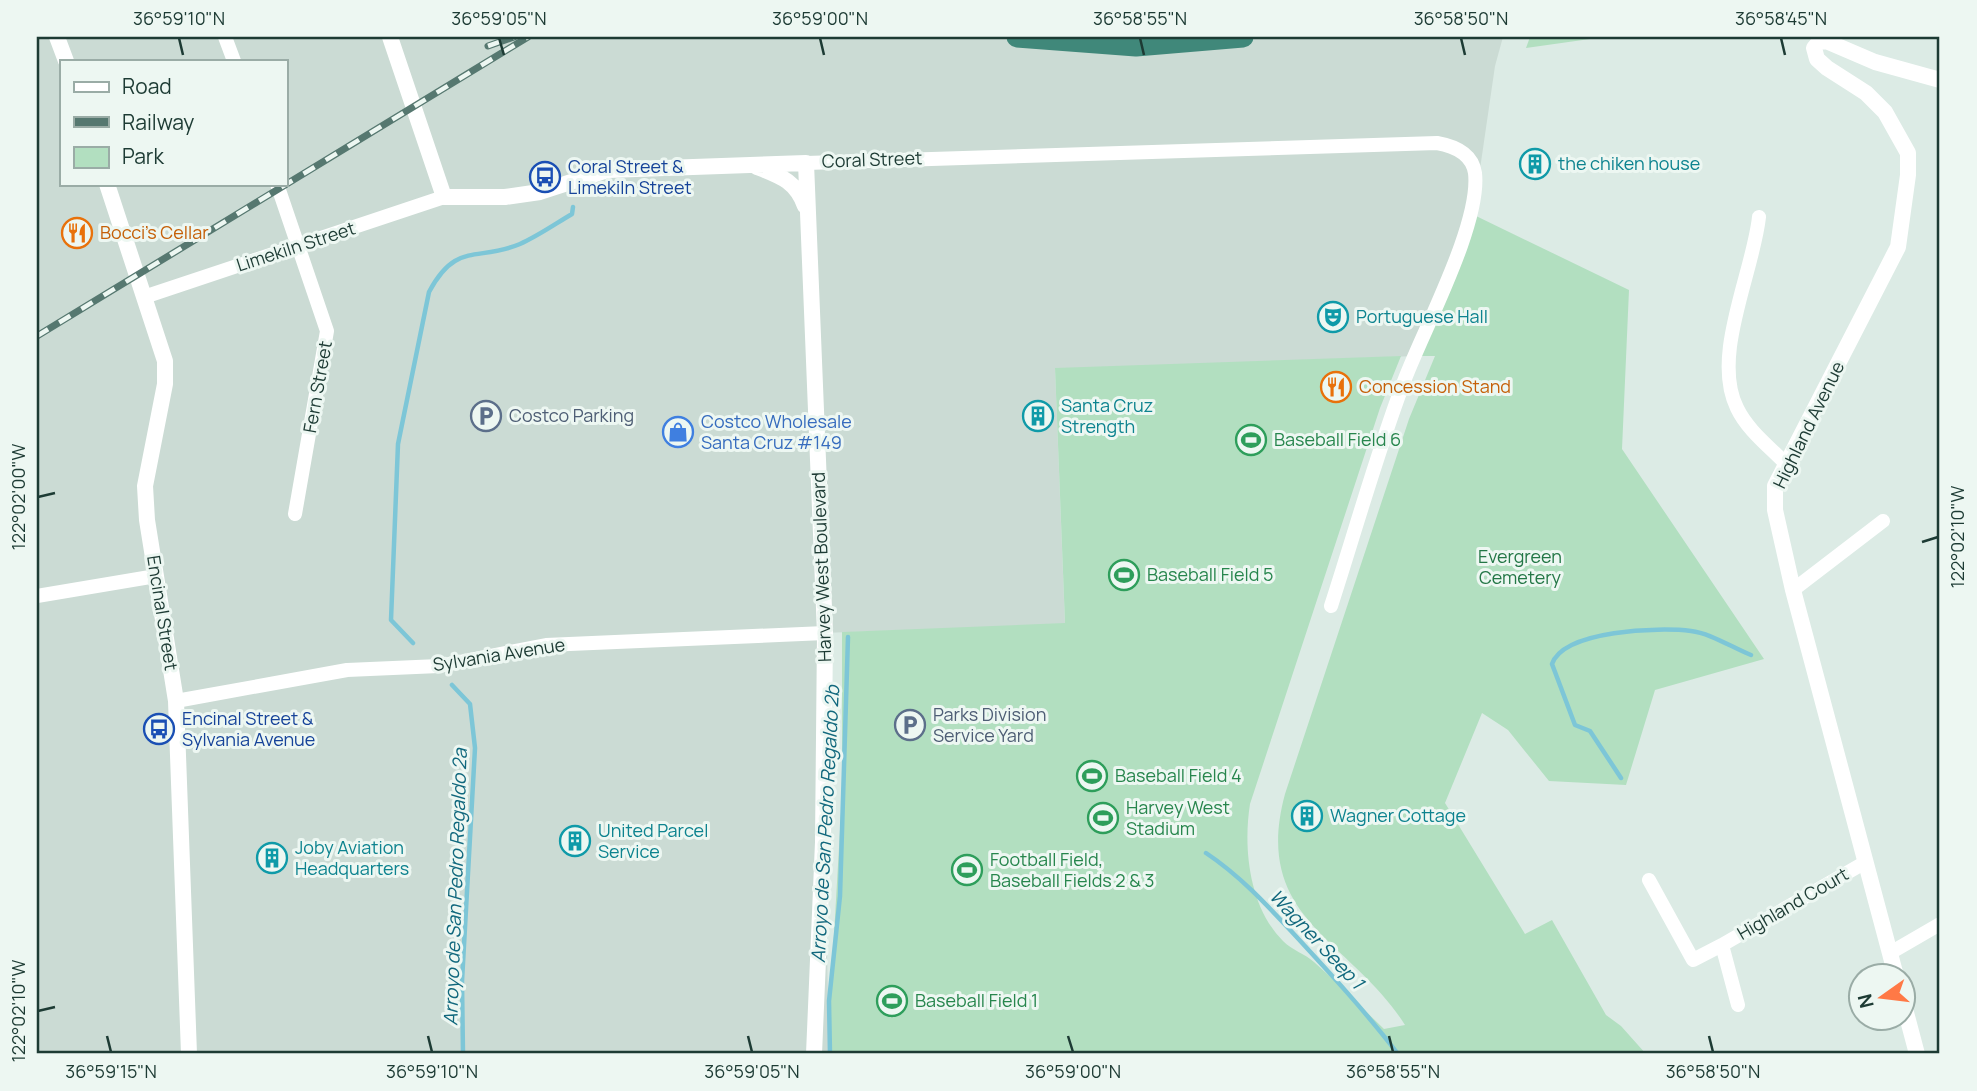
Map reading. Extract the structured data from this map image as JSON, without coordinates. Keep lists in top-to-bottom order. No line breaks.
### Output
{"streets":{"street":["Coral Street","Limekiln Street","Fern Street","Highland Avenue","Harvey West Boulevard","Encinal Street","Sylvania Avenue","Highland Court"]},"crossings":[["Coral Street","Limekiln Street"],["Coral Street","Harvey West Boulevard"],["Limekiln Street","Fern Street"],["Limekiln Street","Encinal Street"],["Highland Avenue","Highland Court"],["Harvey West Boulevard","Sylvania Avenue"],["Encinal Street","Sylvania Avenue"]],"water":["Arroyo de San Pedro Regaldo 2b","Arroyo de San Pedro Regaldo 2a","Wagner Seep 1"],"parks":["Evergreen Cemetery"],"places":{"building":["the chiken house","Santa Cruz Strength","Wagner Cottage","United Parcel Service","Joby Aviation Headquarters"],"bus stop":["Coral Street & Limekiln Street","Encinal Street & Sylvania Avenue"],"restaurant":["Bocci's Cellar","Concession Stand"],"theatre":["Portuguese Hall"],"parking":["Costco Parking","Parks Division Service Yard"],"shop":["Costco Wholesale Santa Cruz #149"],"sports":["Baseball Field 6","Baseball Field 5","Baseball Field 4","Harvey West Stadium","Football Field, Baseball Fields 2 & 3","Baseball Field 1"]},"legend":["Road","Railway","Park"],"north":"left","coordinates":["36°59'10\"N","36°59'05\"N","36°59'00\"N","36°58'55\"N","36°58'50\"N","36°58'45\"N","122°02'00\"W","122°02'10\"W","36°59'15\"N"]}
